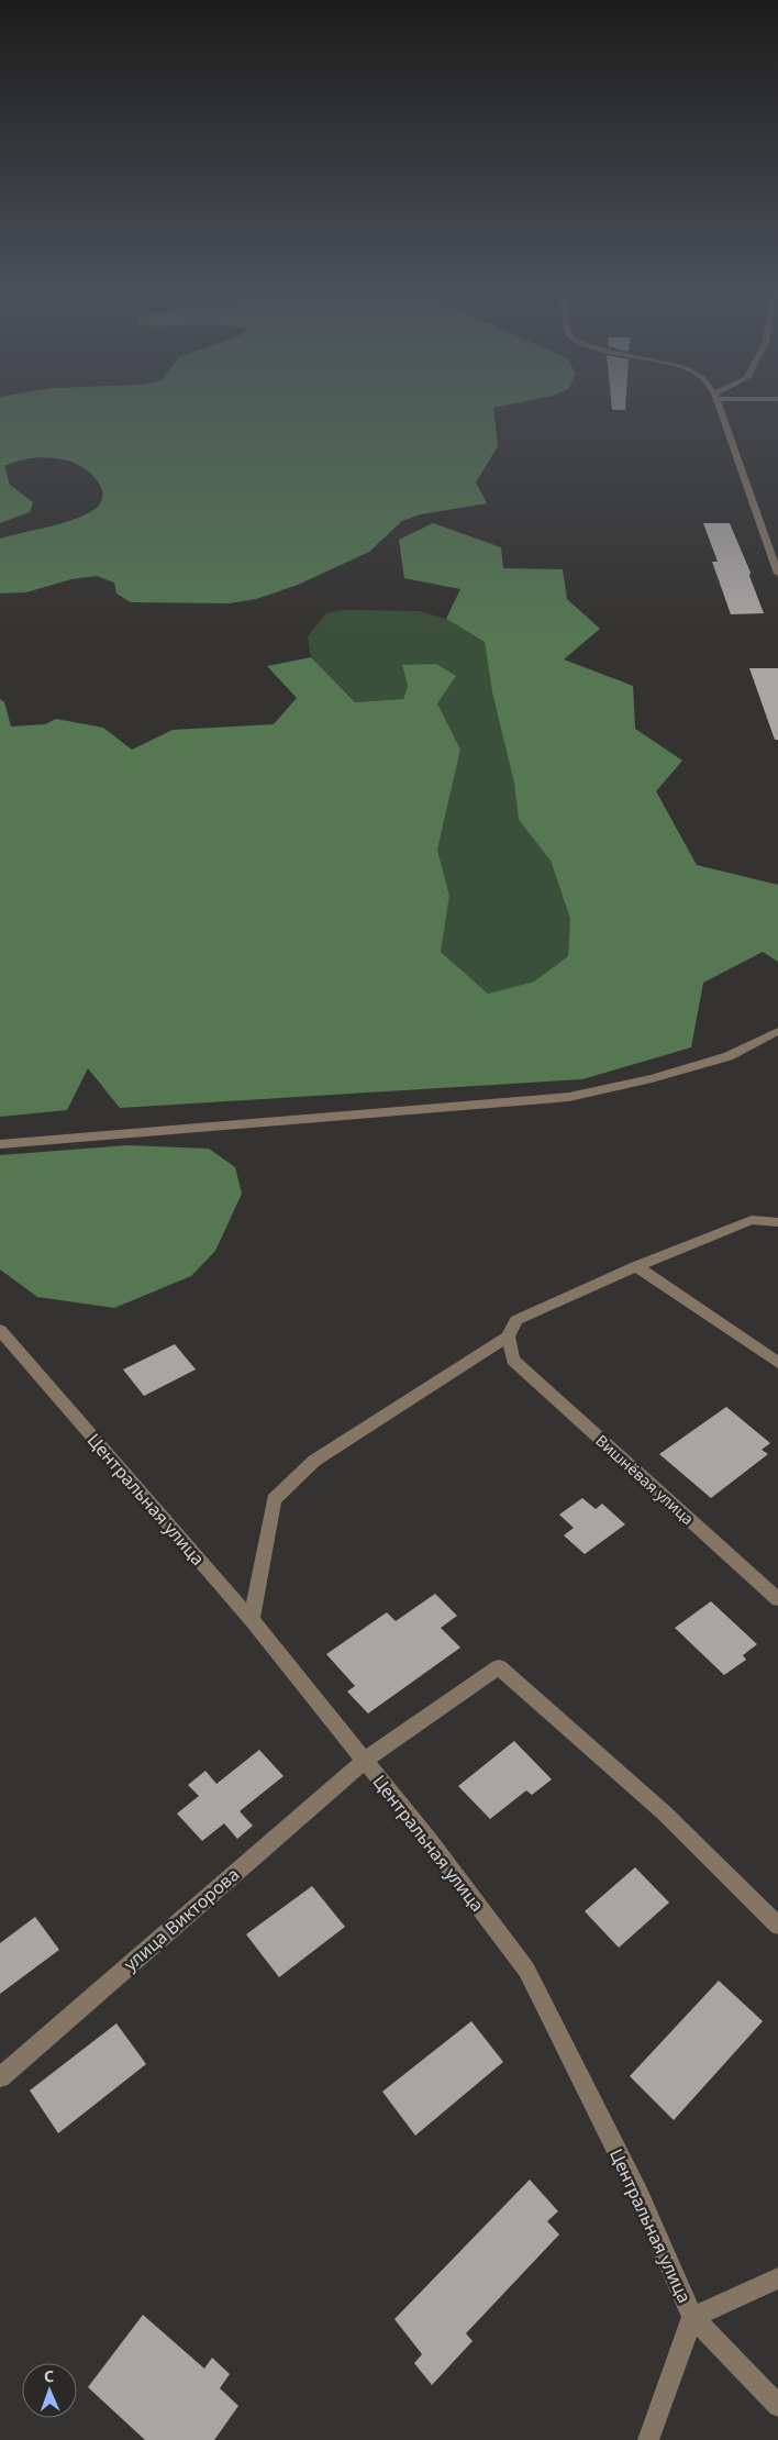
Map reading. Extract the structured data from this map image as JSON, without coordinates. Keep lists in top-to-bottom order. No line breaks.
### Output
{"streets":{"street":["Вишнёвая улица","Центральная улица","улица Викторова"]},"crossings":[["Центральная улица","улица Викторова"]],"north":"top"}
